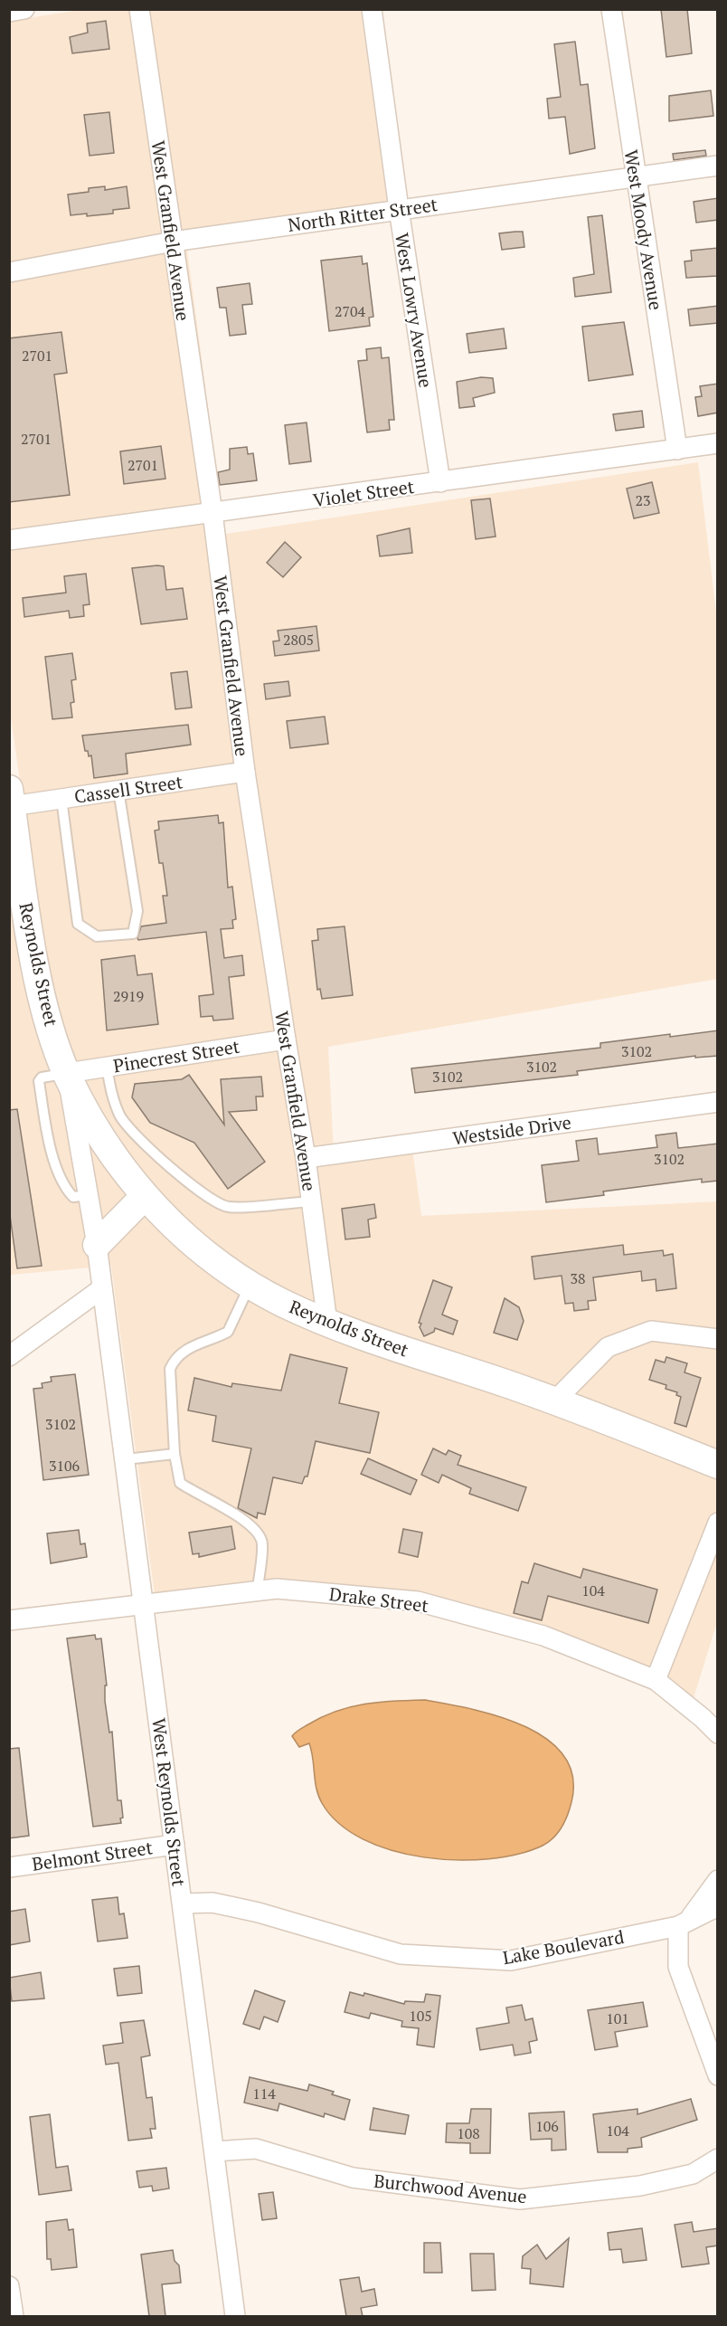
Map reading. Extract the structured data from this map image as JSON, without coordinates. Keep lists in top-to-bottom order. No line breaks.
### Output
{"streets":{"main road":["Reynolds Street"],"street":["North Ritter Street","West Moody Avenue","West Granfield Avenue","West Lowry Avenue","Violet Street","Cassell Street","Pinecrest Street","Westside Drive","Drake Street","West Reynolds Street","Belmont Street","Lake Boulevard","Burchwood Avenue"]},"crossings":[["North Ritter Street","West Moody Avenue"],["North Ritter Street","West Granfield Avenue"],["North Ritter Street","West Lowry Avenue"],["West Moody Avenue","Violet Street"],["West Granfield Avenue","Violet Street"],["West Granfield Avenue","Cassell Street"],["West Granfield Avenue","Reynolds Street"],["West Granfield Avenue","Pinecrest Street"],["West Granfield Avenue","Westside Drive"],["West Lowry Avenue","Violet Street"],["Cassell Street","Reynolds Street"],["Reynolds Street","Pinecrest Street"],["Reynolds Street","West Reynolds Street"],["Drake Street","West Reynolds Street"],["West Reynolds Street","Belmont Street"],["West Reynolds Street","Lake Boulevard"],["West Reynolds Street","Burchwood Avenue"]],"house_numbers":["2704","2701","2701","2701","23","2805","2919","3102","3102","3102","3102","38","3102","3106","104","105","101","114","106","104","108"]}
